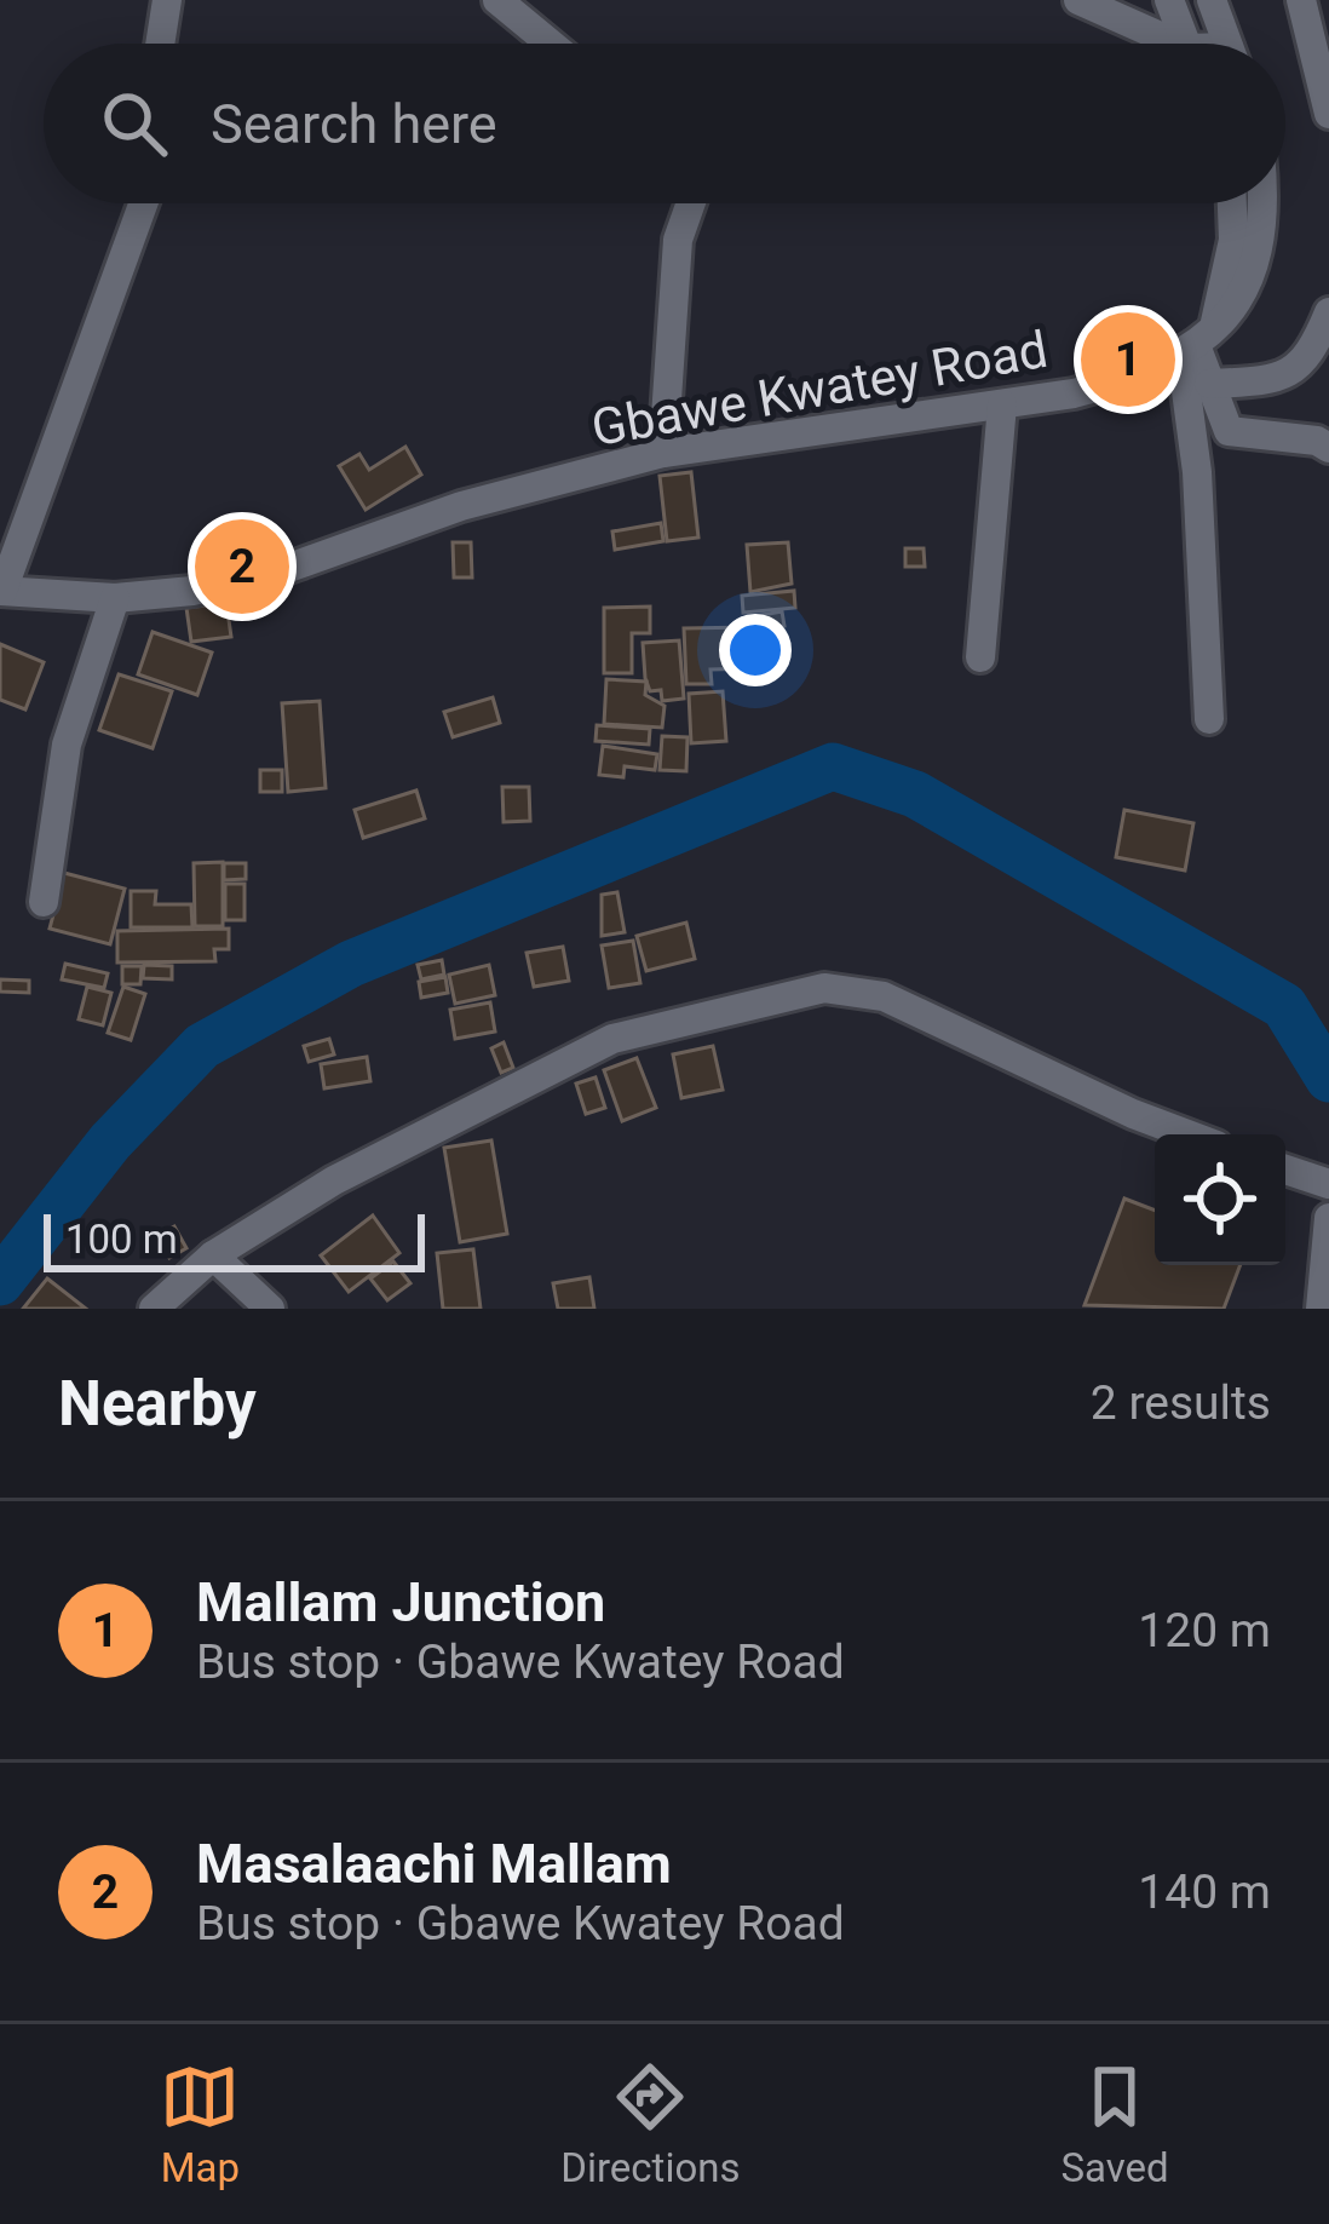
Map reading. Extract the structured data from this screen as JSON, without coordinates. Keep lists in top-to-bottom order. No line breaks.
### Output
{"streets":{"street":["Gbawe Kwatey Road"]},"scale_bar":"100 m","page":{"search":"Search here","pins":["1","2"],"scale":"100 m","heading":["Nearby","2 results"],"list":[{"mark":"1","name":"Mallam Junction","note":"Bus stop · Gbawe Kwatey Road","value":"120 m"},{"mark":"2","name":"Masalaachi Mallam","note":"Bus stop · Gbawe Kwatey Road","value":"140 m"}],"nav":["Map","Directions","Saved"]}}
